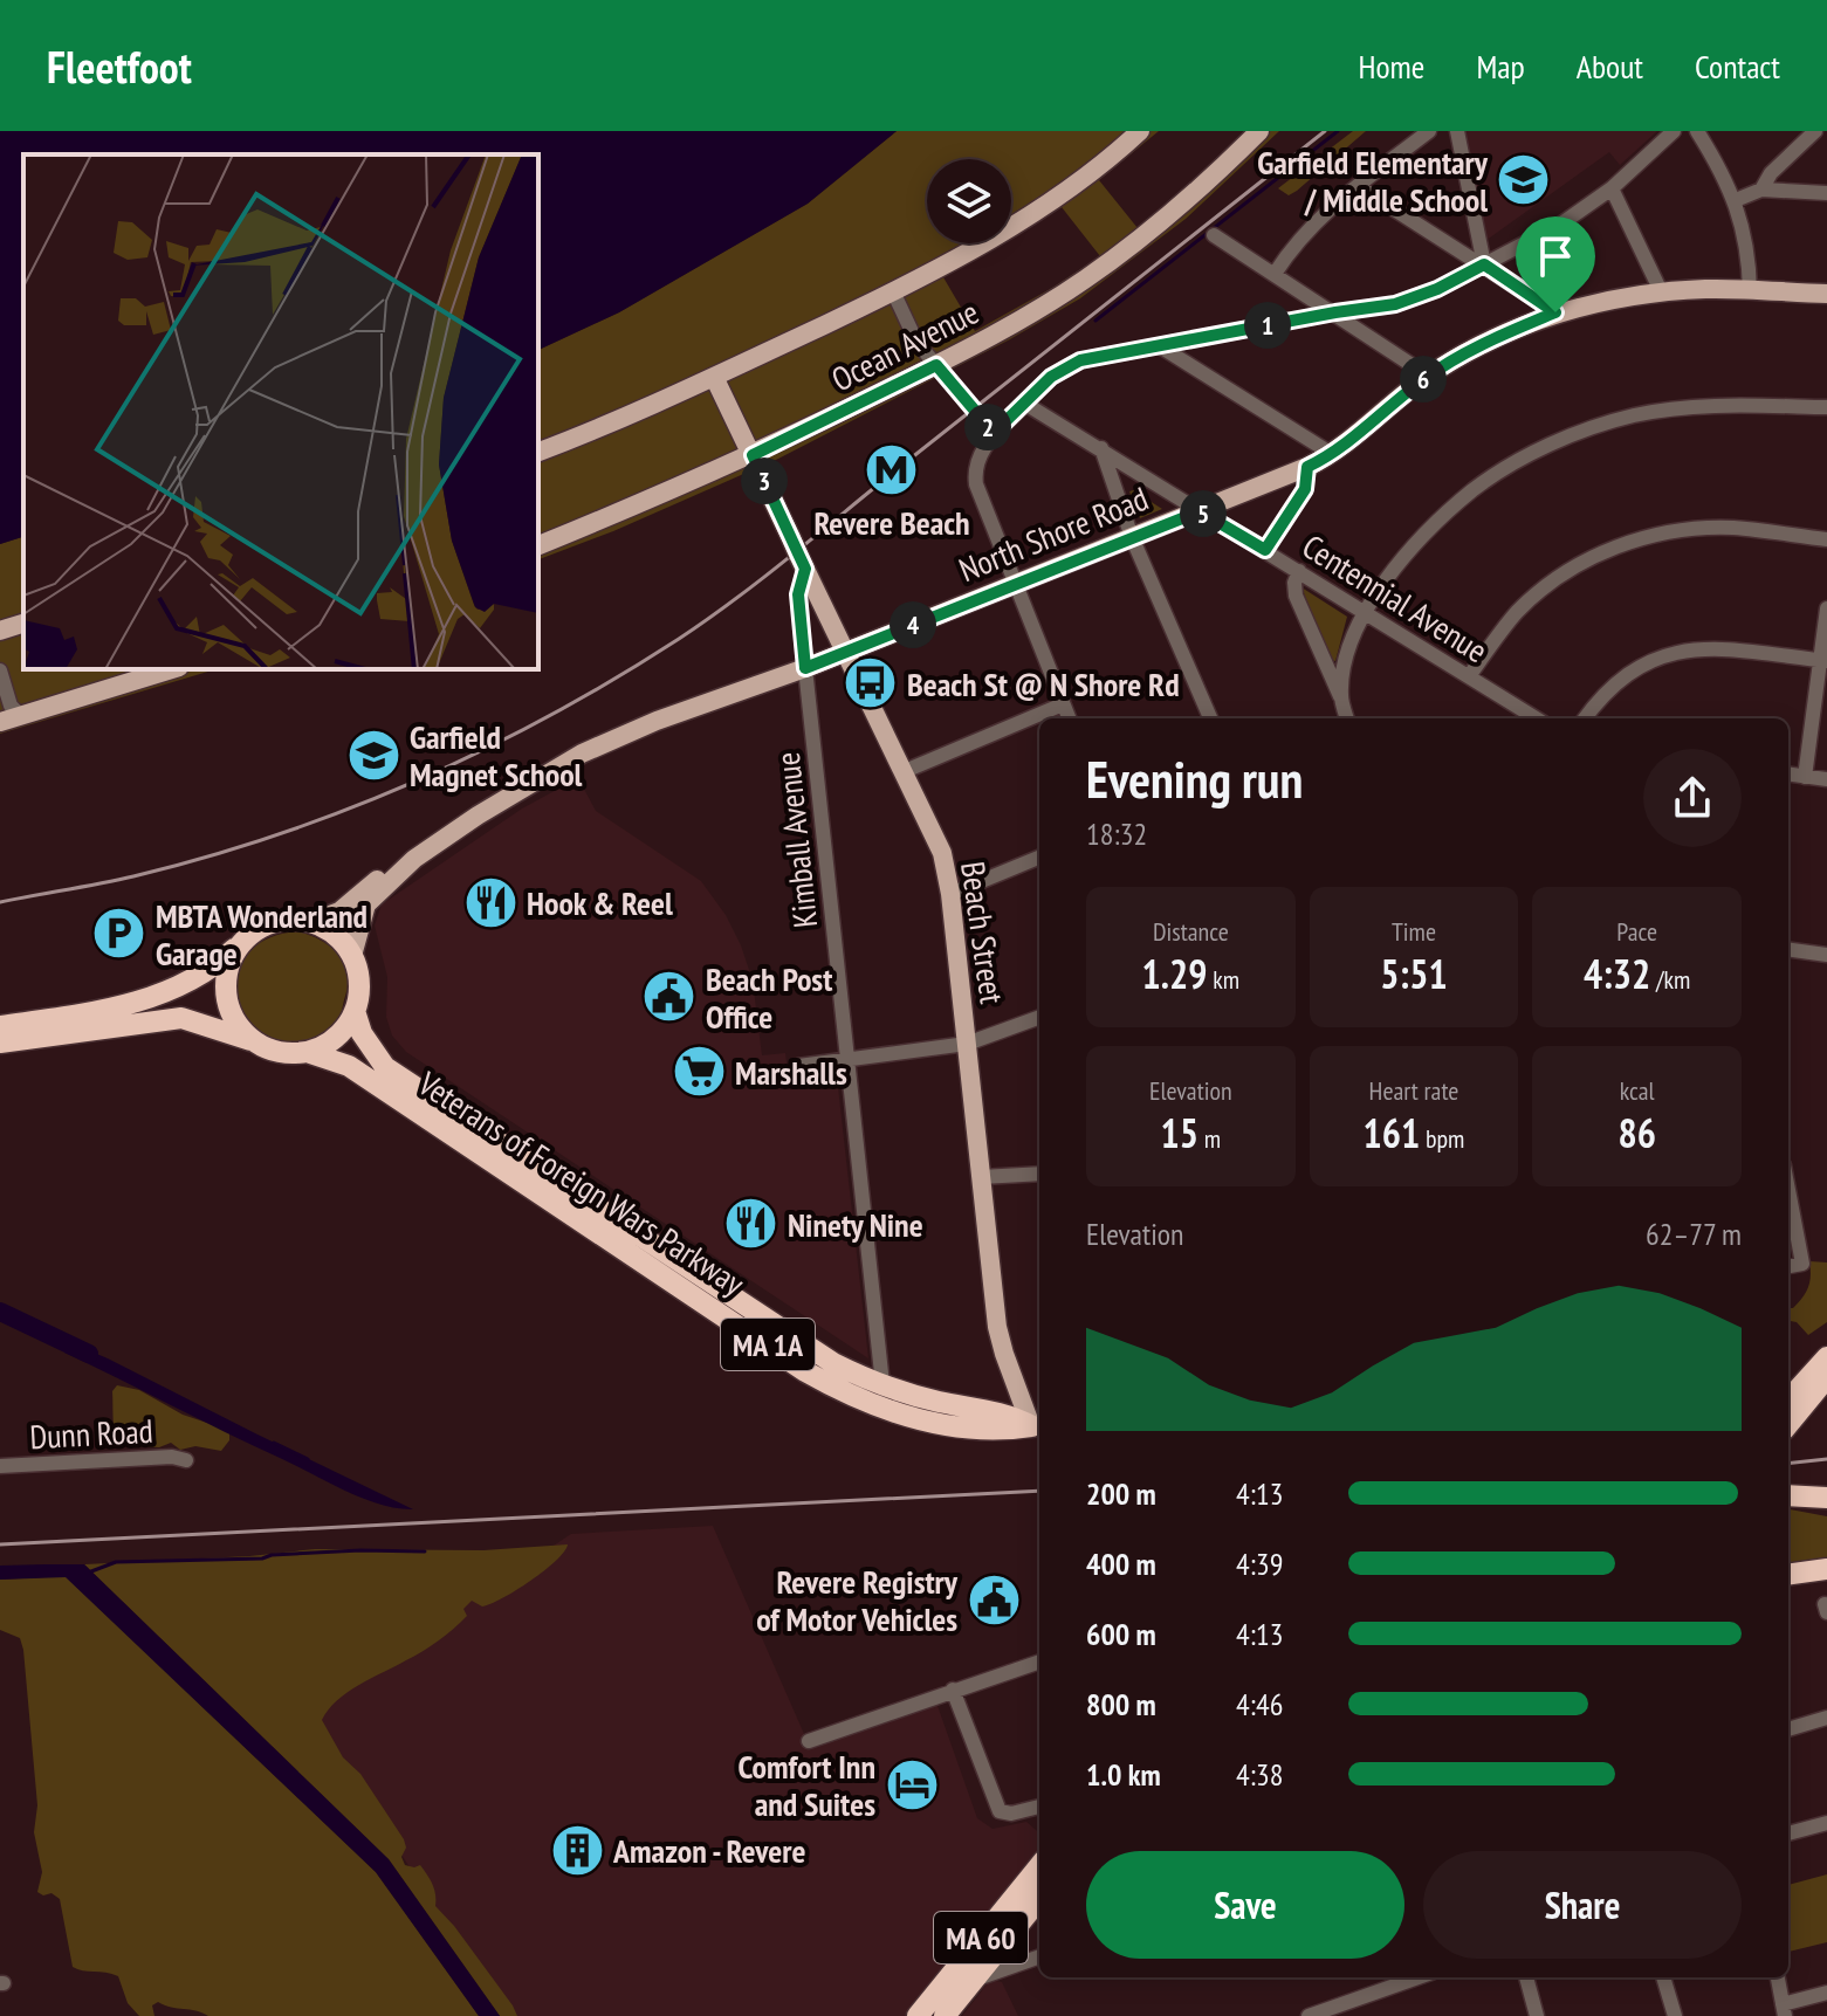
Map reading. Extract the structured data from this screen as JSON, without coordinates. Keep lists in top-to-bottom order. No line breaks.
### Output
{"streets":{"highway":["Veterans of Foreign Wars Parkway","MA 1A","MA 60"],"main road":["Ocean Avenue","North Shore Road","Beach Street"],"street":["Centennial Avenue","Kimball Avenue","Dunn Road"]},"crossings":[["Ocean Avenue","Beach Street"],["North Shore Road","Centennial Avenue"],["North Shore Road","Kimball Avenue"],["North Shore Road","Beach Street"],["North Shore Road","Veterans of Foreign Wars Parkway"],["North Shore Road","MA 1A"],["Kimball Avenue","Beach Street"],["Kimball Avenue","Veterans of Foreign Wars Parkway"],["Beach Street","Veterans of Foreign Wars Parkway"],["Veterans of Foreign Wars Parkway","MA 1A"]],"places":{"school or university":["Garfield Elementary / Middle School","Garfield Magnet School"],"metro station":["Revere Beach"],"bus stop":["Beach St @ N Shore Rd"],"restaurant":["Hook & Reel","Ninety Nine"],"parking":["MBTA Wonderland Garage"],"public building":["Beach Post Office","Revere Registry of Motor Vehicles"],"supermarket":["Marshalls"],"hotel":["Comfort Inn and Suites"],"building":["Amazon - Revere"]},"page":{"header":"Fleetfoot","nav":["Home","Map","About","Contact"],"pins":["1","6","2","3","5","4"],"heading":["Evening run","18:32"],"stats":[["Distance","1.29 km"],["Time","5:51"],["Pace","4:32 /km"],["Elevation","15 m"],["Heart rate","161 bpm"],["kcal","86"]],"chart":["Elevation","62–77 m"],"list":[{"name":"200 m","note":"4:13"},{"name":"400 m","note":"4:39"},{"name":"600 m","note":"4:13"},{"name":"800 m","note":"4:46"},{"name":"1.0 km","note":"4:38"}],"buttons":["Save","Share"]}}
